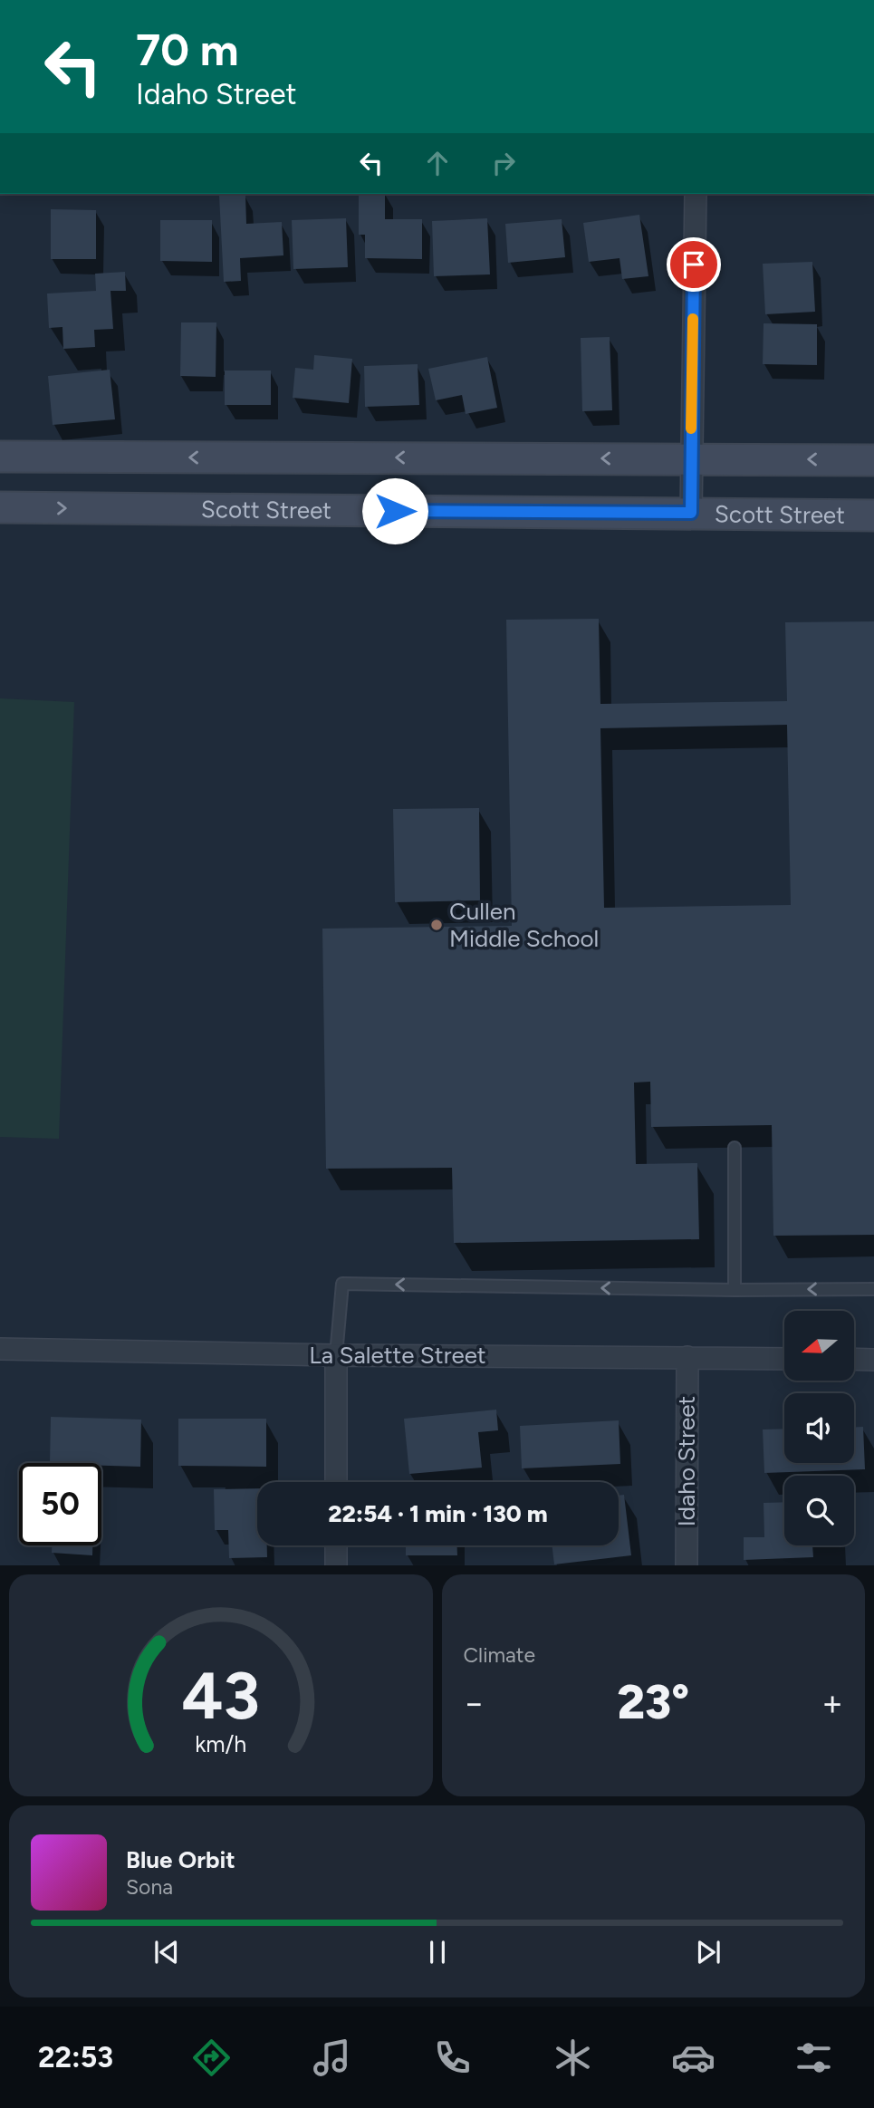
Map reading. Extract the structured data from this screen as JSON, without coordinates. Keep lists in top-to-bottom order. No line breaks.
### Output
{"streets":{"main road":["Scott Street"],"street":["La Salette Street","Idaho Street"]},"crossings":[["La Salette Street","Idaho Street"]],"places":["Cullen Middle School"],"north":"left","page":{"turn":["70 m","Idaho Street"],"limit":"50","trip":"22:54 · 1 min · 130 m","tile":"Climate","heat":["−","23°","+"],"song":["Blue Orbit","Sona"],"tabs":"22:53","gauge":["43","km/h"]}}
